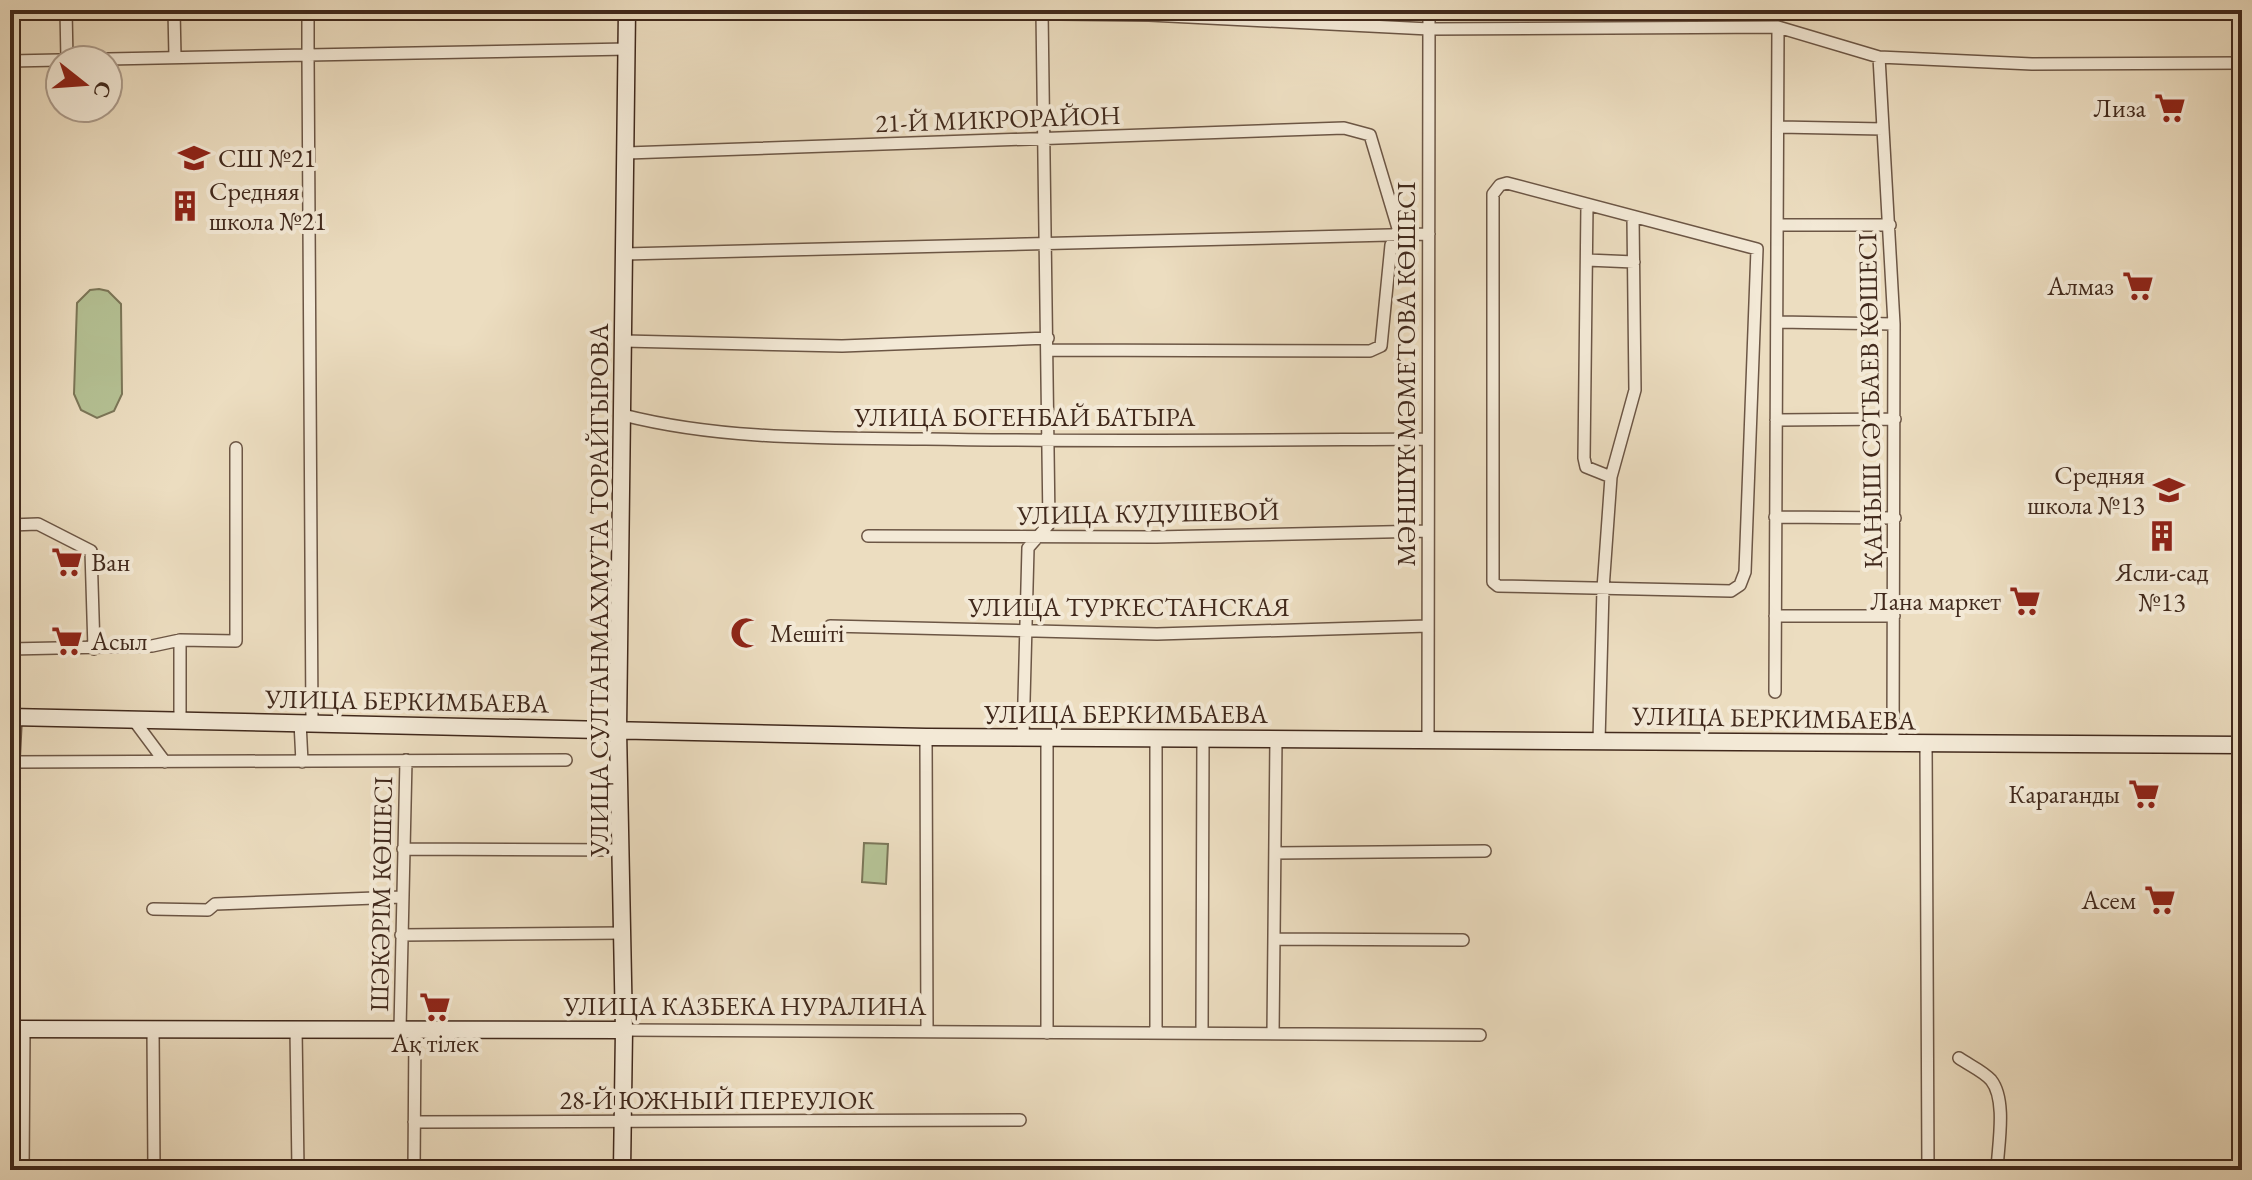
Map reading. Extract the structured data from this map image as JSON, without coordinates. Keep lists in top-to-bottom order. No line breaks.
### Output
{"streets":{"street":["21-Й МИКРОРАЙОН","МӘНШҮК МӘМЕТОВА КӨШЕСІ","ҚАНЫШ СӘТБАЕВ КӨШЕСІ","УЛИЦА БОГЕНБАЙ БАТЫРА","УЛИЦА КУДУШЕВОЙ","УЛИЦА СУЛТАНМАХМУТА ТОРАЙГЫРОВА","УЛИЦА ТУРКЕСТАНСКАЯ","УЛИЦА БЕРКИМБАЕВА","ШӘКӘРІМ КӨШЕСІ","УЛИЦА КАЗБЕКА НУРАЛИНА","28-Й ЮЖНЫЙ ПЕРЕУЛОК"]},"crossings":[["21-Й МИКРОРАЙОН","УЛИЦА СУЛТАНМАХМУТА ТОРАЙГЫРОВА"],["МӘНШҮК МӘМЕТОВА КӨШЕСІ","УЛИЦА БОГЕНБАЙ БАТЫРА"],["МӘНШҮК МӘМЕТОВА КӨШЕСІ","УЛИЦА КУДУШЕВОЙ"],["МӘНШҮК МӘМЕТОВА КӨШЕСІ","УЛИЦА ТУРКЕСТАНСКАЯ"],["МӘНШҮК МӘМЕТОВА КӨШЕСІ","УЛИЦА БЕРКИМБАЕВА"],["ҚАНЫШ СӘТБАЕВ КӨШЕСІ","УЛИЦА БЕРКИМБАЕВА"],["УЛИЦА БОГЕНБАЙ БАТЫРА","УЛИЦА СУЛТАНМАХМУТА ТОРАЙГЫРОВА"],["УЛИЦА СУЛТАНМАХМУТА ТОРАЙГЫРОВА","УЛИЦА БЕРКИМБАЕВА"],["УЛИЦА СУЛТАНМАХМУТА ТОРАЙГЫРОВА","УЛИЦА КАЗБЕКА НУРАЛИНА"],["УЛИЦА СУЛТАНМАХМУТА ТОРАЙГЫРОВА","28-Й ЮЖНЫЙ ПЕРЕУЛОК"],["ШӘКӘРІМ КӨШЕСІ","УЛИЦА КАЗБЕКА НУРАЛИНА"],["ШӘКӘРІМ КӨШЕСІ","28-Й ЮЖНЫЙ ПЕРЕУЛОК"]],"places":{"supermarket":["Лиза","Алмаз","Ван","Лана маркет","Асыл","Караганды","Асем","Ақ тілек"],"school or university":["СШ №21","Средняя школа №13"],"building":["Средняя школа №21","Ясли-сад №13"],"mosque":["Мешіті"]},"north":"right"}
